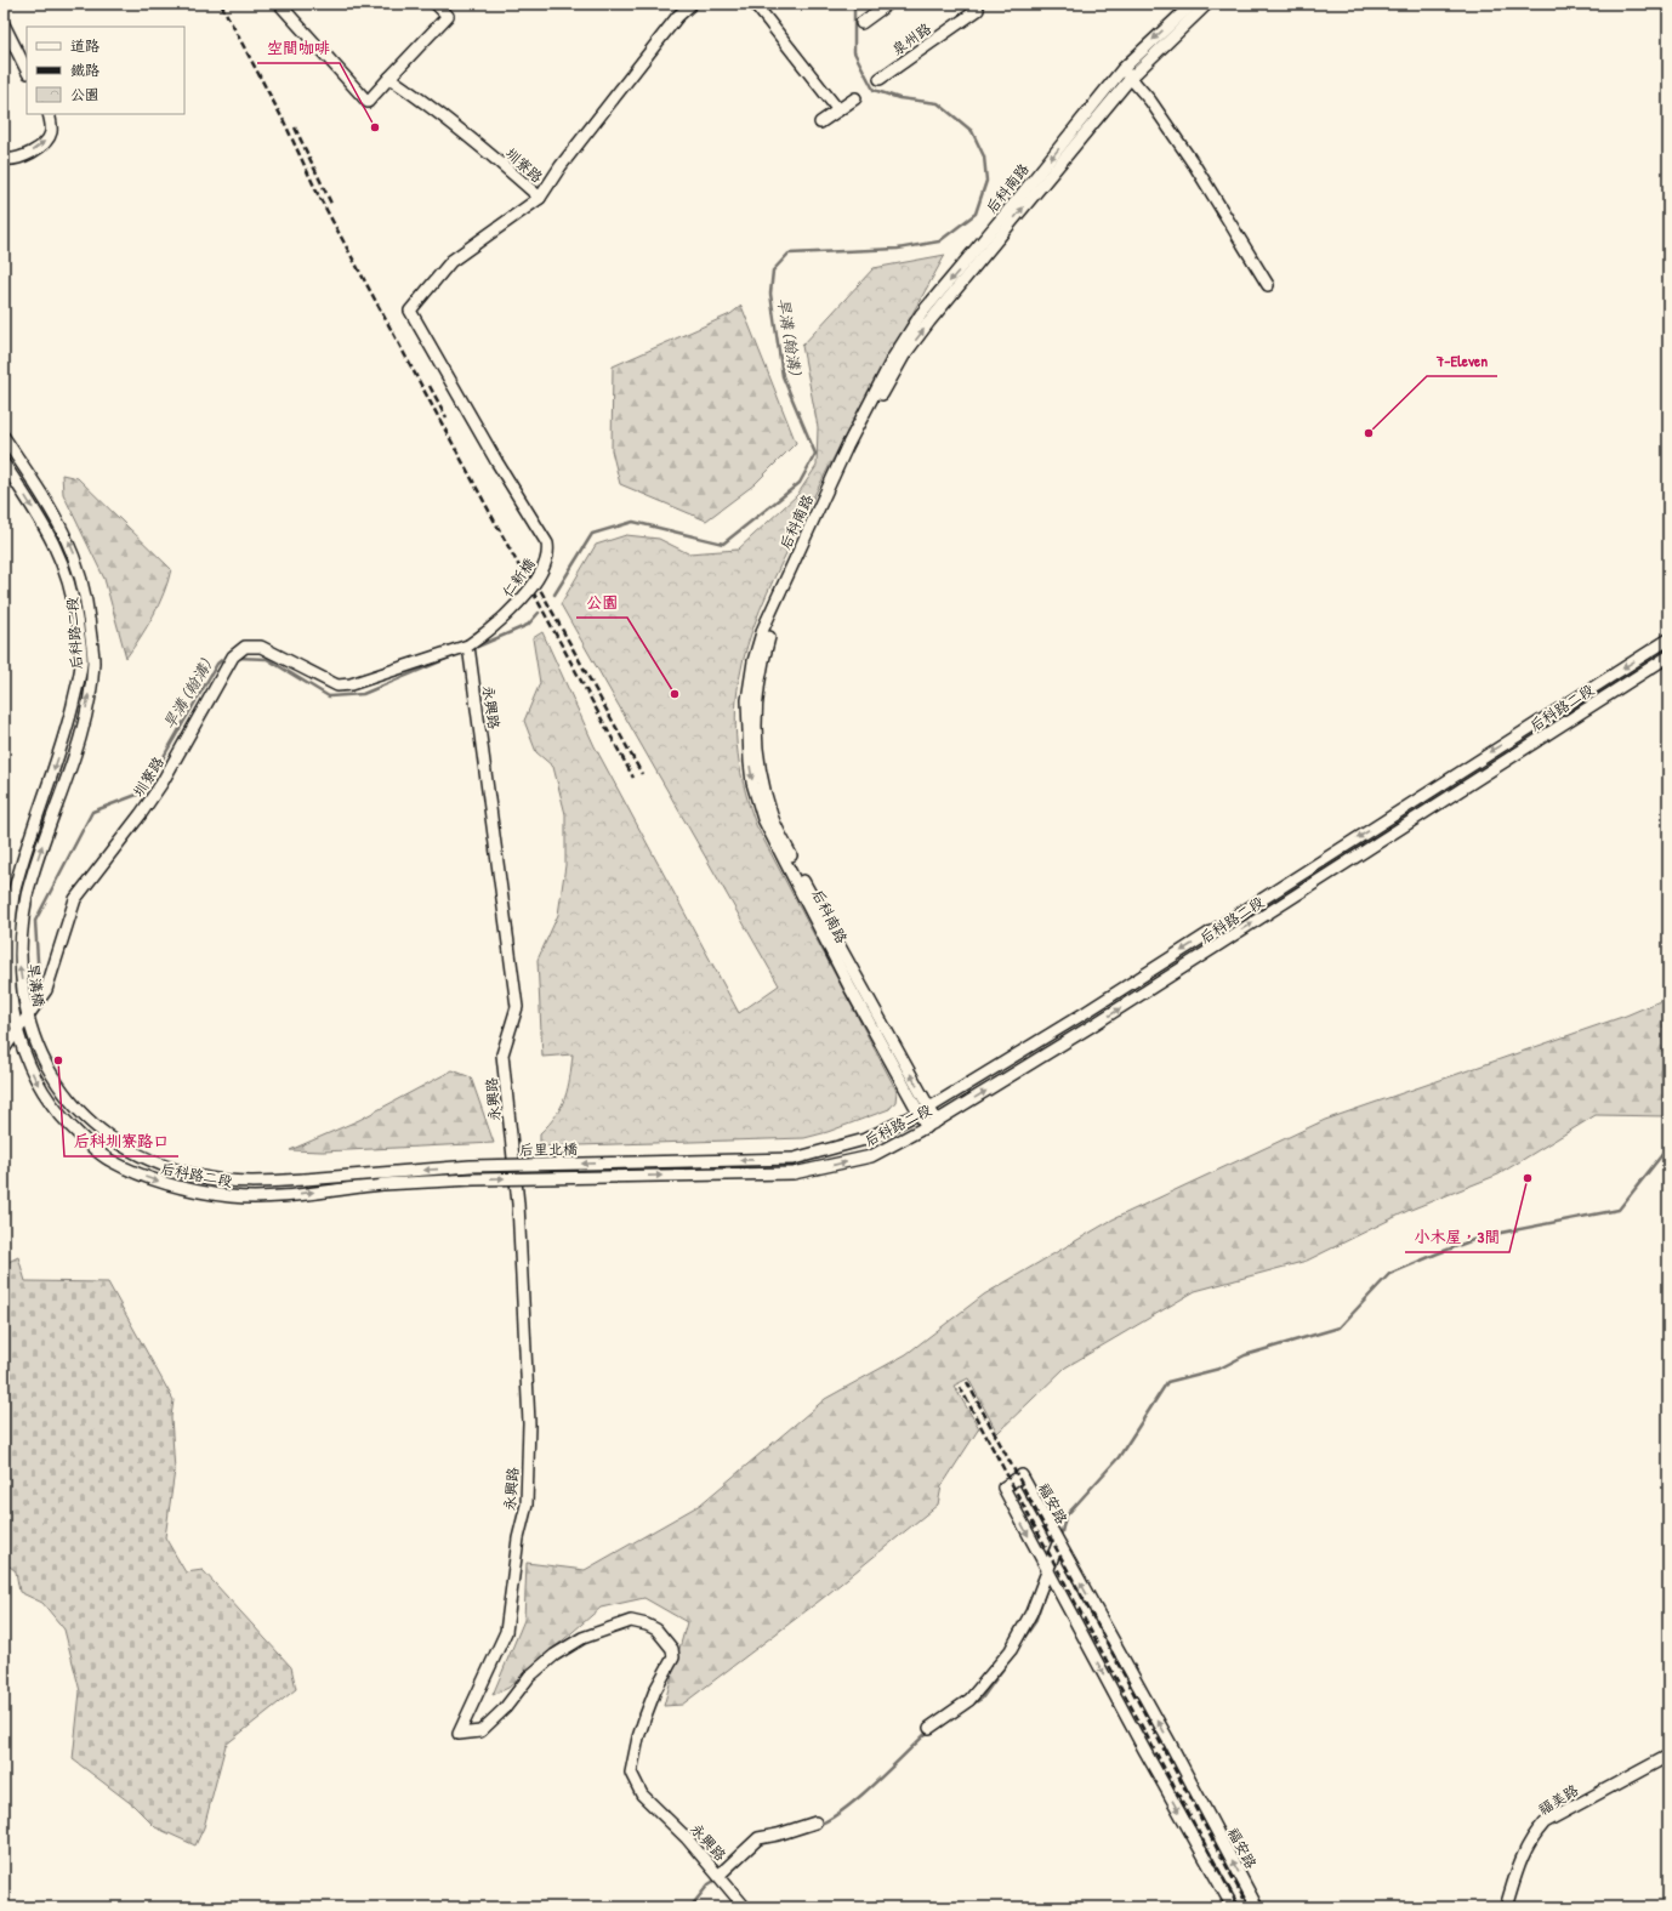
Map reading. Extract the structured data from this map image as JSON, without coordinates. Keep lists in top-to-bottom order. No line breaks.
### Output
{"streets":{"street":["泉州路","圳寮路","后科南路","仁新橋","后科路二段","永興路","旱溝橋","后里北橋","福安路","福美路"]},"crossings":[["圳寮路","仁新橋"],["圳寮路","后科路二段"],["圳寮路","永興路"],["圳寮路","旱溝橋"],["后科南路","后科路二段"],["仁新橋","永興路"],["后科路二段","旱溝橋"],["后科路二段","后里北橋"]],"water":["旱溝 (翰溝)"],"places":["空間咖啡","7-Eleven","公園","后科圳寮路口","小木屋，3間"],"legend":["道路","鐵路","公園"]}
